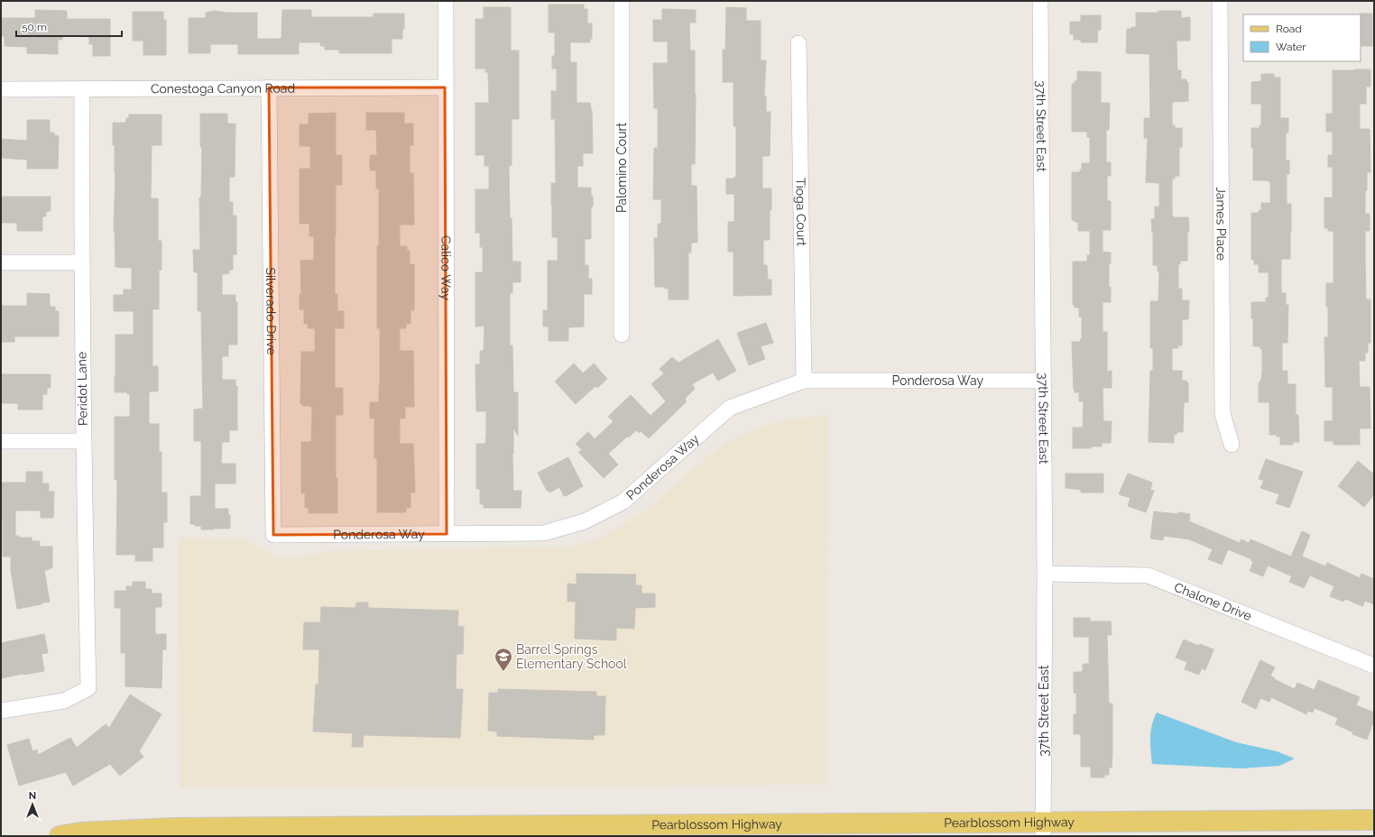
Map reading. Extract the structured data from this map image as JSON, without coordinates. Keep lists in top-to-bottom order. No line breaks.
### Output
{"streets":{"main road":["Pearblossom Highway"],"street":["Conestoga Canyon Road","37th Street East","Palomino Court","Tioga Court","James Place","Calico Way","Silverado Drive","Ponderosa Way","Peridot Lane","Chalone Drive"]},"crossings":[["Conestoga Canyon Road","Calico Way"],["Conestoga Canyon Road","Silverado Drive"],["Conestoga Canyon Road","Peridot Lane"],["37th Street East","Ponderosa Way"],["37th Street East","Chalone Drive"],["37th Street East","Pearblossom Highway"],["Tioga Court","Ponderosa Way"],["Calico Way","Ponderosa Way"],["Silverado Drive","Ponderosa Way"]],"places":{"school or university":["Barrel Springs Elementary School"]},"legend":["Road","Water"],"scale_bar":"50 m","north":"top"}
